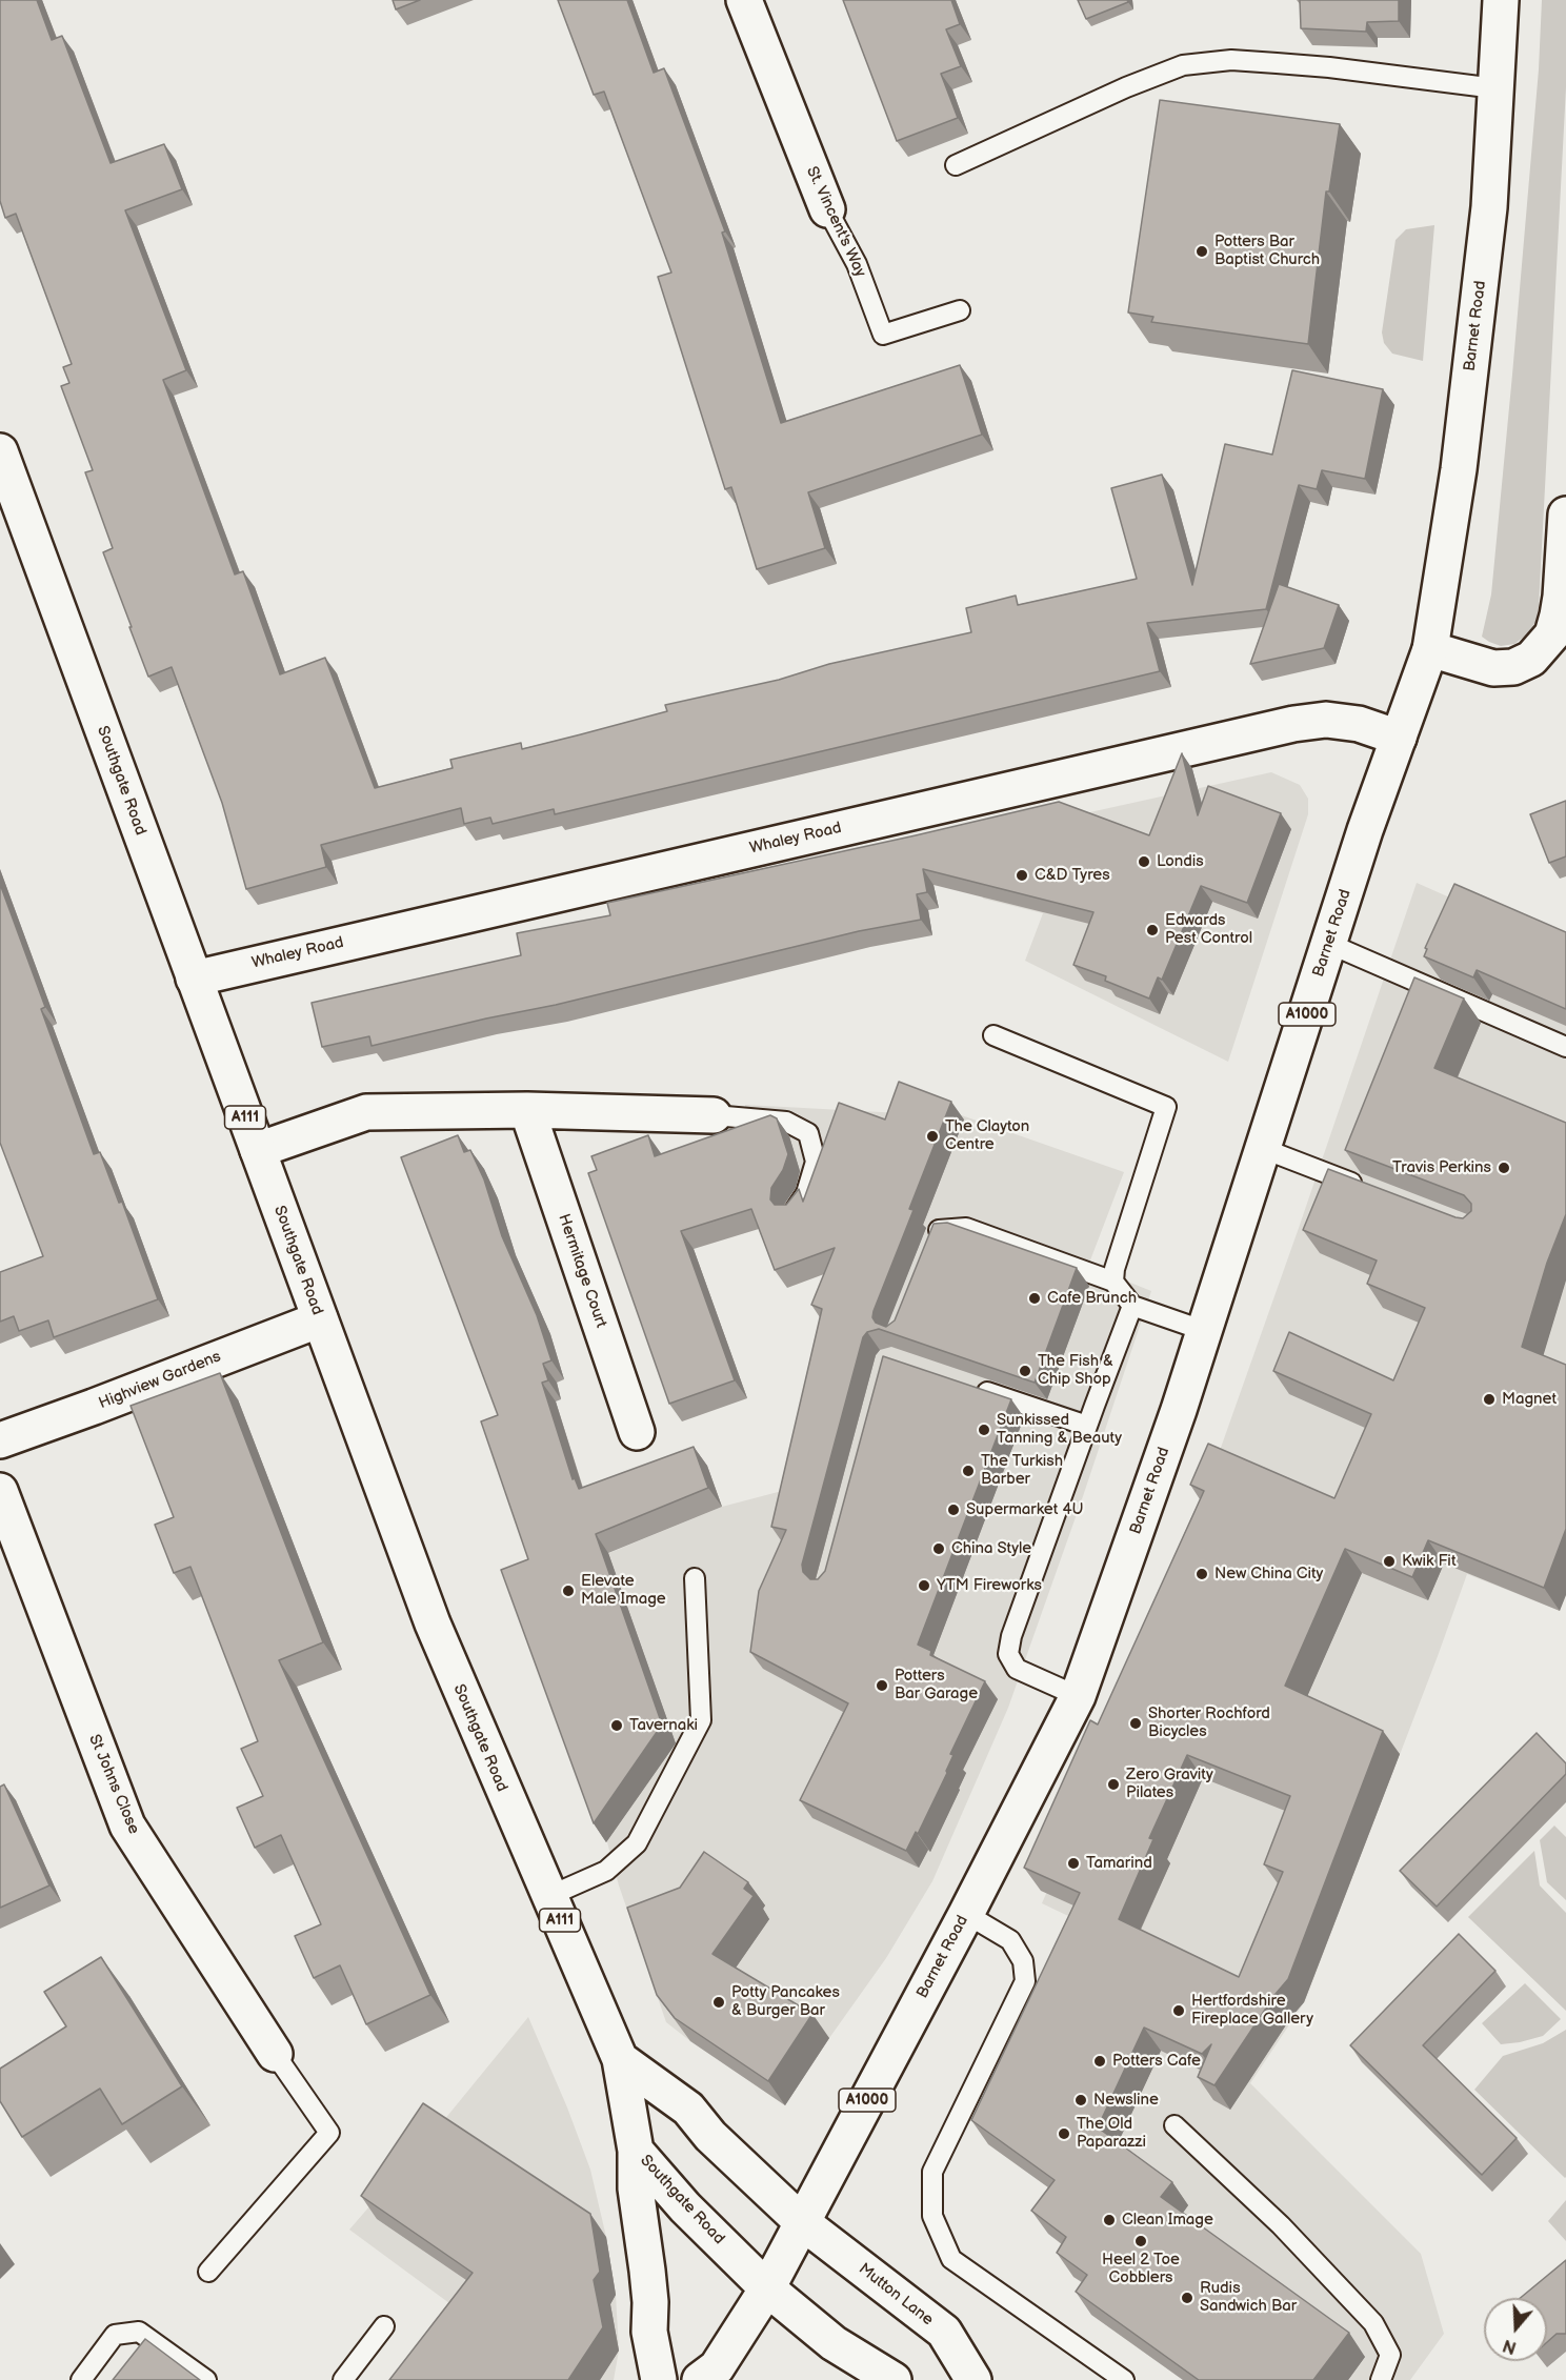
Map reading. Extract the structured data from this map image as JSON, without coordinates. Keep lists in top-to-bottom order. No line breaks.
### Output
{"streets":{"main road":["St. Vincent's Way","Barnet Road","Southgate Road","Whaley Road","A1000","A111","Hermitage Court","Highview Gardens","St Johns Close","Mutton Lane"]},"crossings":[["Barnet Road","Southgate Road"],["Barnet Road","Whaley Road"],["Barnet Road","A1000"],["Barnet Road","Mutton Lane"],["Southgate Road","Whaley Road"],["Southgate Road","A1000"],["Southgate Road","Highview Gardens"]],"places":["Potters Bar Baptist Church","Londis","C&D Tyres","Edwards Pest Control","The Clayton Centre","Travis Perkins","Cafe Brunch","The Fish & Chip Shop","Magnet","Sunkissed Tanning & Beauty","The Turkish Barber","Supermarket 4U","China Style","Kwik Fit","New China City","YTM Fireworks","Elevate Male Image","Potters Bar Garage","Shorter Rochford Bicycles","Tavernaki","Zero Gravity Pilates","Tamarind","Potty Pancakes & Burger Bar","Hertfordshire Fireplace Gallery","Potters Cafe","Newsline","The Old Paparazzi","Clean Image","Heel 2 Toe Cobblers","Rudis Sandwich Bar"],"north":"bottom"}
